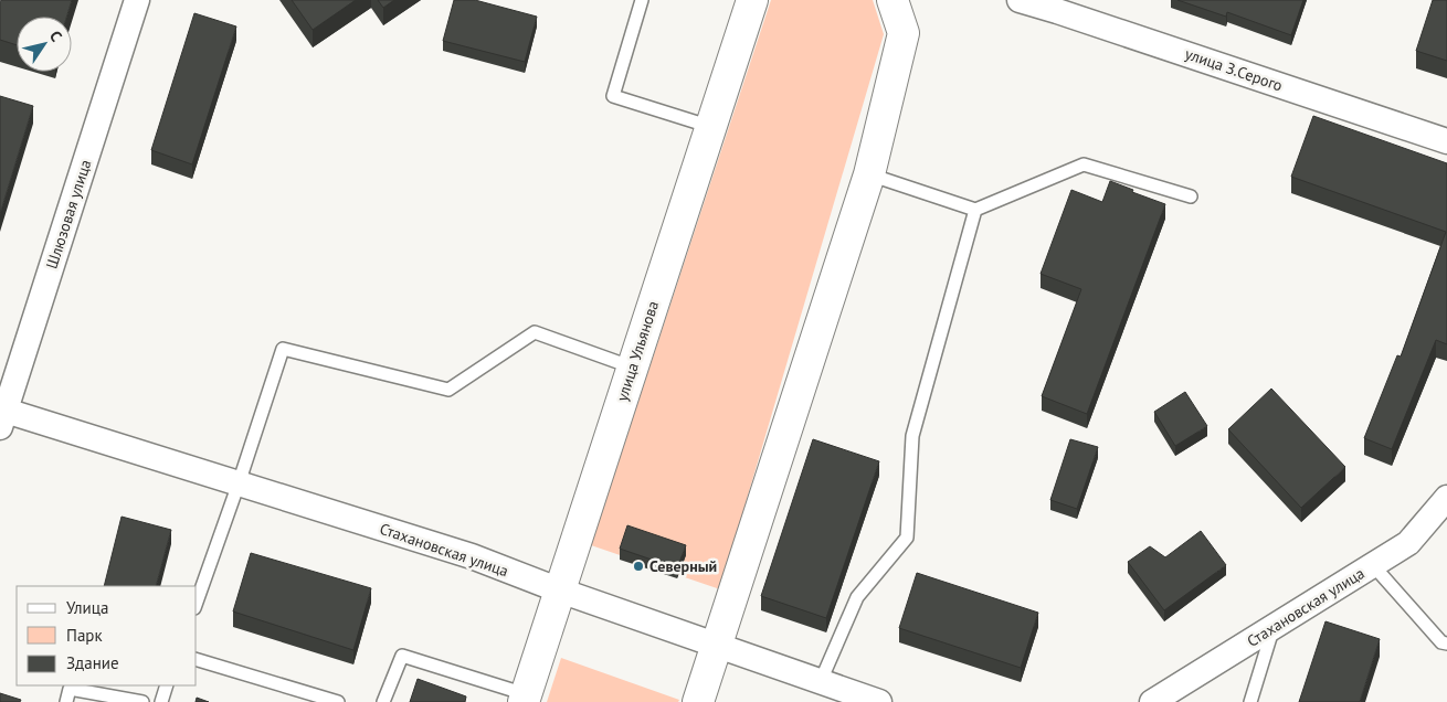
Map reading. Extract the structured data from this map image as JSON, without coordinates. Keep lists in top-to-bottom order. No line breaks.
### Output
{"streets":{"street":["улица З.Серого","Шлюзовая улица","улица Ульянова","Стахановская улица"]},"crossings":[["Шлюзовая улица","Стахановская улица"],["улица Ульянова","Стахановская улица"]],"places":["Северный"],"legend":["Улица","Парк","Здание"],"north":"top right"}
